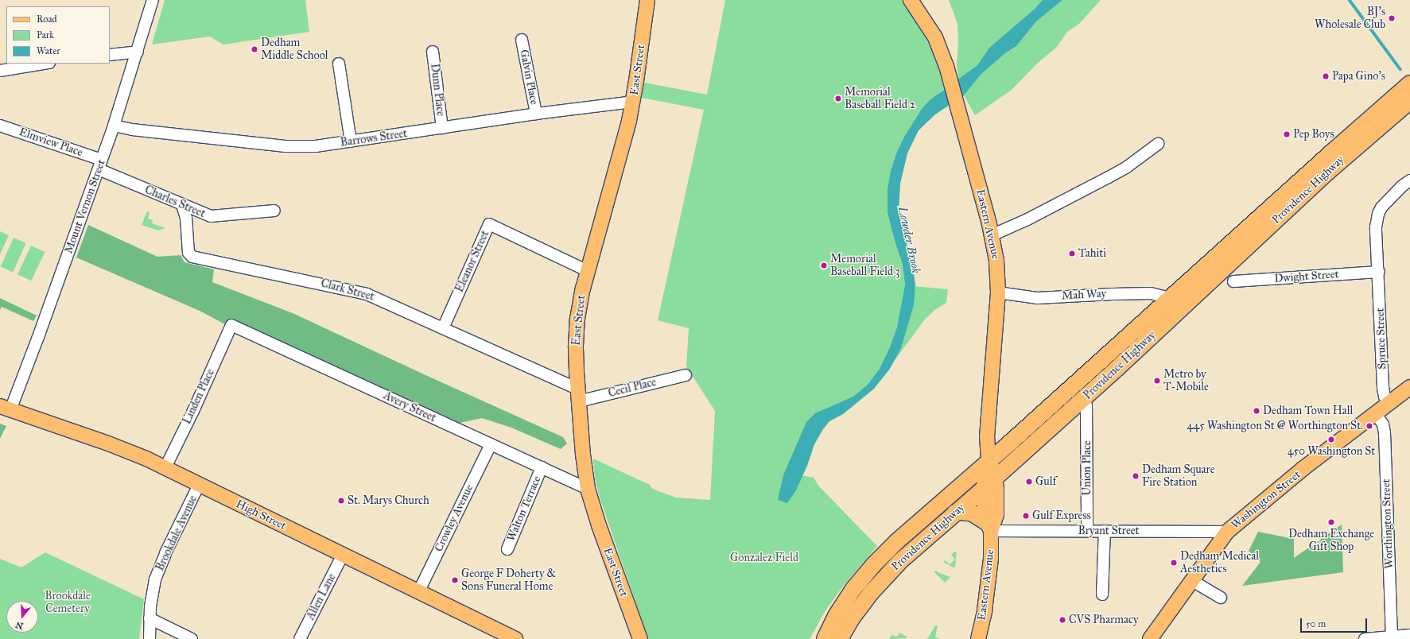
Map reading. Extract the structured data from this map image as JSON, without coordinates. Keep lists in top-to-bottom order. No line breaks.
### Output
{"streets":{"highway":["Providence Highway"],"main road":["East Street","Eastern Avenue","Washington Street","High Street"],"street":["Galvin Place","Dunn Place","Barrows Street","Elmview Place","Charles Street","Mount Vernon Street","Eleanor Street","Dwight Street","Clark Street","Mah Way","Spruce Street","Cecil Place","Linden Place","Avery Street","Union Place","Walton Terrace","Crowley Avenue","Worthington Street","Bryant Street","Brookdale Avenue","Allen Lane"]},"crossings":[["East Street","Barrows Street"],["East Street","Eleanor Street"],["East Street","Clark Street"],["East Street","Cecil Place"],["East Street","Avery Street"],["Galvin Place","Barrows Street"],["Dunn Place","Barrows Street"],["Barrows Street","Mount Vernon Street"],["Elmview Place","Charles Street"],["Elmview Place","Mount Vernon Street"],["Providence Highway","Eastern Avenue"],["Providence Highway","Mah Way"],["Charles Street","Mount Vernon Street"],["Charles Street","Clark Street"],["Mount Vernon Street","High Street"],["Eastern Avenue","Mah Way"],["Eastern Avenue","Bryant Street"],["Eleanor Street","Clark Street"],["Dwight Street","Spruce Street"],["Clark Street","Cecil Place"],["Spruce Street","Washington Street"],["Linden Place","Avery Street"],["Linden Place","High Street"],["Avery Street","Walton Terrace"],["Avery Street","Crowley Avenue"],["Union Place","Bryant Street"],["Washington Street","Worthington Street"],["Washington Street","Bryant Street"],["High Street","Crowley Avenue"],["High Street","Brookdale Avenue"],["High Street","Allen Lane"]],"water":["Lowder Brook"],"parks":["Gonzalez Field","Brookdale Cemetery"],"places":["BJ's Wholesale Club","Dedham Middle School","Papa Gino's","Memorial Baseball Field 2","Pep Boys","Tahiti","Memorial Baseball Field 3","Metro by T-Mobile","Dedham Town Hall","445 Washington St @ Worthington St.","450 Washington St","Dedham Square Fire Station","Gulf","St. Marys Church","Gulf Express","Dedham Exchange Gift Shop","Dedham Medical Aesthetics","George F Doherty & Sons Funeral Home","CVS Pharmacy"],"legend":["Road","Park","Water"],"scale_bar":"50 m","north":"bottom"}
